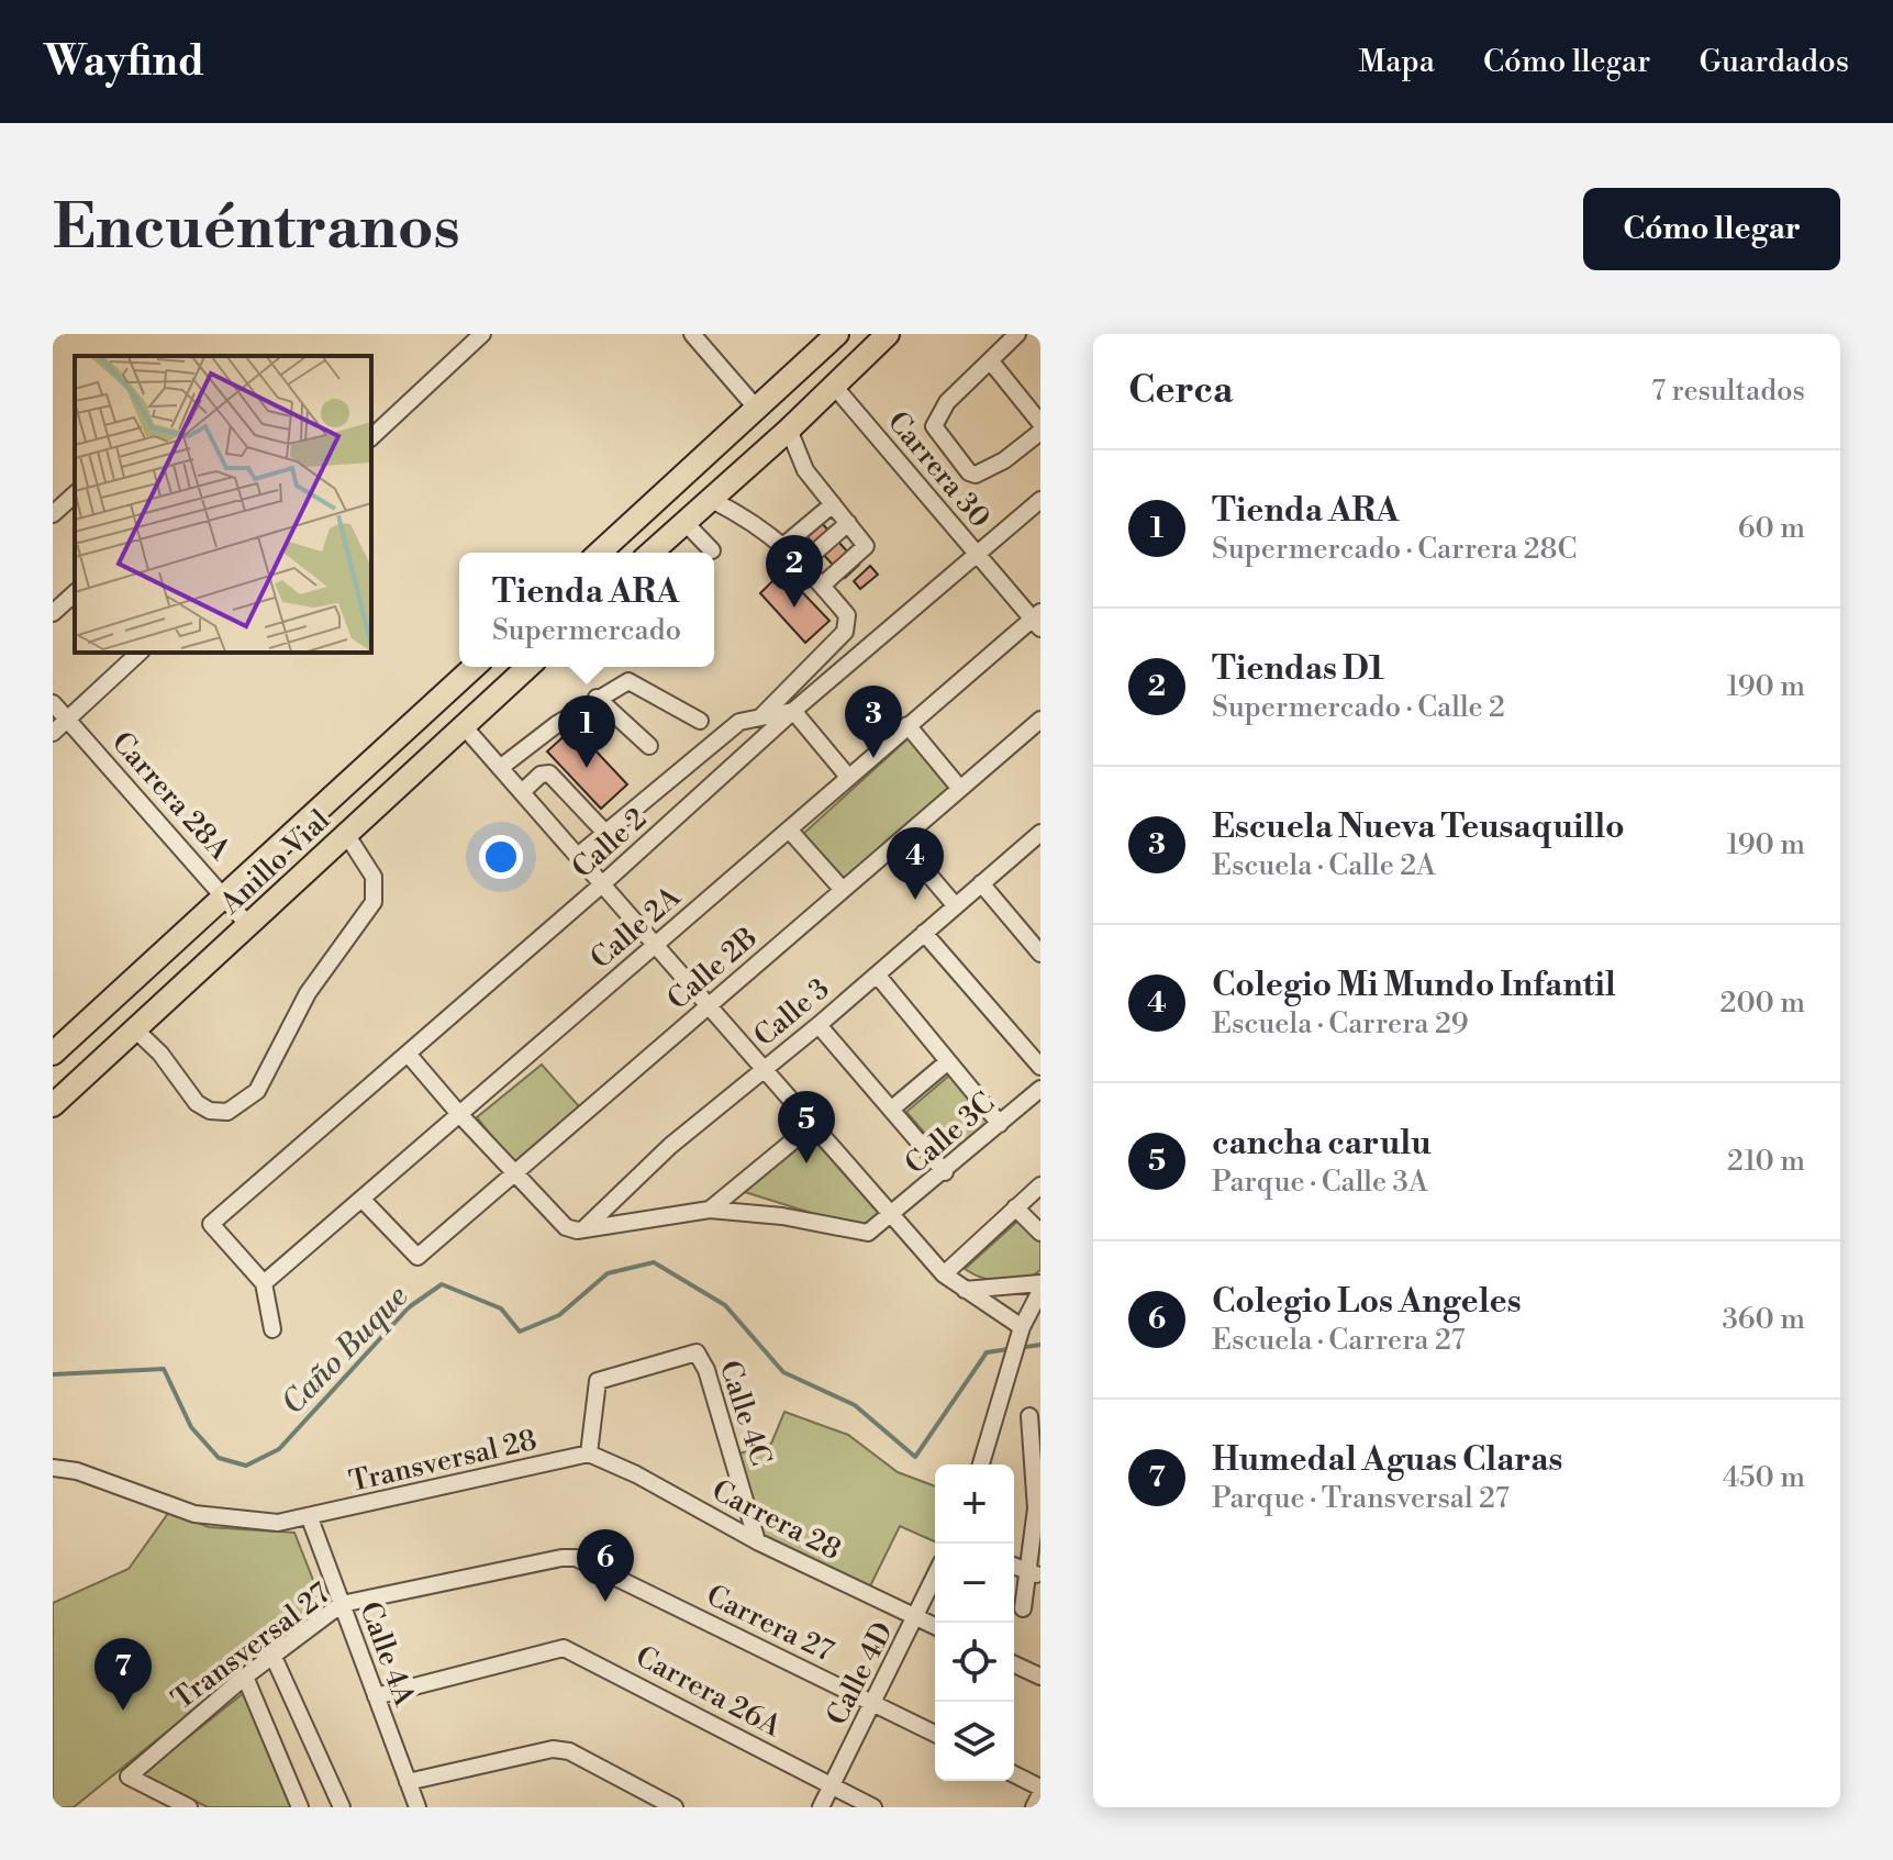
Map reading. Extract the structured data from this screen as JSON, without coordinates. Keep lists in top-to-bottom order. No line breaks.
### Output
{"streets":{"highway":["Anillo Vial"],"street":["Carrera 30","Carrera 28A","Calle 2","Calle 2A","Calle 2B","Calle 3","Calle 3C","Calle 4C","Transversal 28","Carrera 28","Carrera 27","Transversal 27","Calle 4A","Calle 4D","Carrera 26A"]},"crossings":[["Carrera 30","Calle 2"],["Carrera 30","Calle 2A"],["Carrera 28A","Anillo Vial"],["Calle 2","Calle 2A"],["Calle 2A","Calle 2B"],["Calle 3","Calle 3C"],["Calle 4C","Transversal 28"],["Calle 4C","Carrera 28"],["Transversal 28","Carrera 28"],["Transversal 28","Calle 4A"],["Carrera 28","Calle 4D"],["Carrera 27","Transversal 27"],["Carrera 27","Calle 4D"],["Transversal 27","Calle 4A"],["Calle 4A","Carrera 26A"],["Calle 4D","Carrera 26A"]],"water":["Caño Buque"],"page":{"header":"Wayfind","nav":["Mapa","Cómo llegar","Guardados"],"buttons":"Cómo llegar","title":"Encuéntranos","heading":["Cerca","7 resultados"],"list":[{"mark":"1","name":"Tienda ARA","note":"Supermercado · Carrera 28C","value":"60 m"},{"mark":"2","name":"Tiendas D1","note":"Supermercado · Calle 2","value":"190 m"},{"mark":"3","name":"Escuela Nueva Teusaquillo","note":"Escuela · Calle 2A","value":"190 m"},{"mark":"4","name":"Colegio Mi Mundo Infantil","note":"Escuela · Carrera 29","value":"200 m"},{"mark":"5","name":"cancha carulu","note":"Parque · Calle 3A","value":"210 m"},{"mark":"6","name":"Colegio Los Angeles","note":"Escuela · Carrera 27","value":"360 m"},{"mark":"7","name":"Humedal Aguas Claras","note":"Parque · Transversal 27","value":"450 m"}],"pins":["2","3","1","4","5","6","7"],"popup":["Tienda ARA","Supermercado"],"map_buttons":["+","−"]}}
